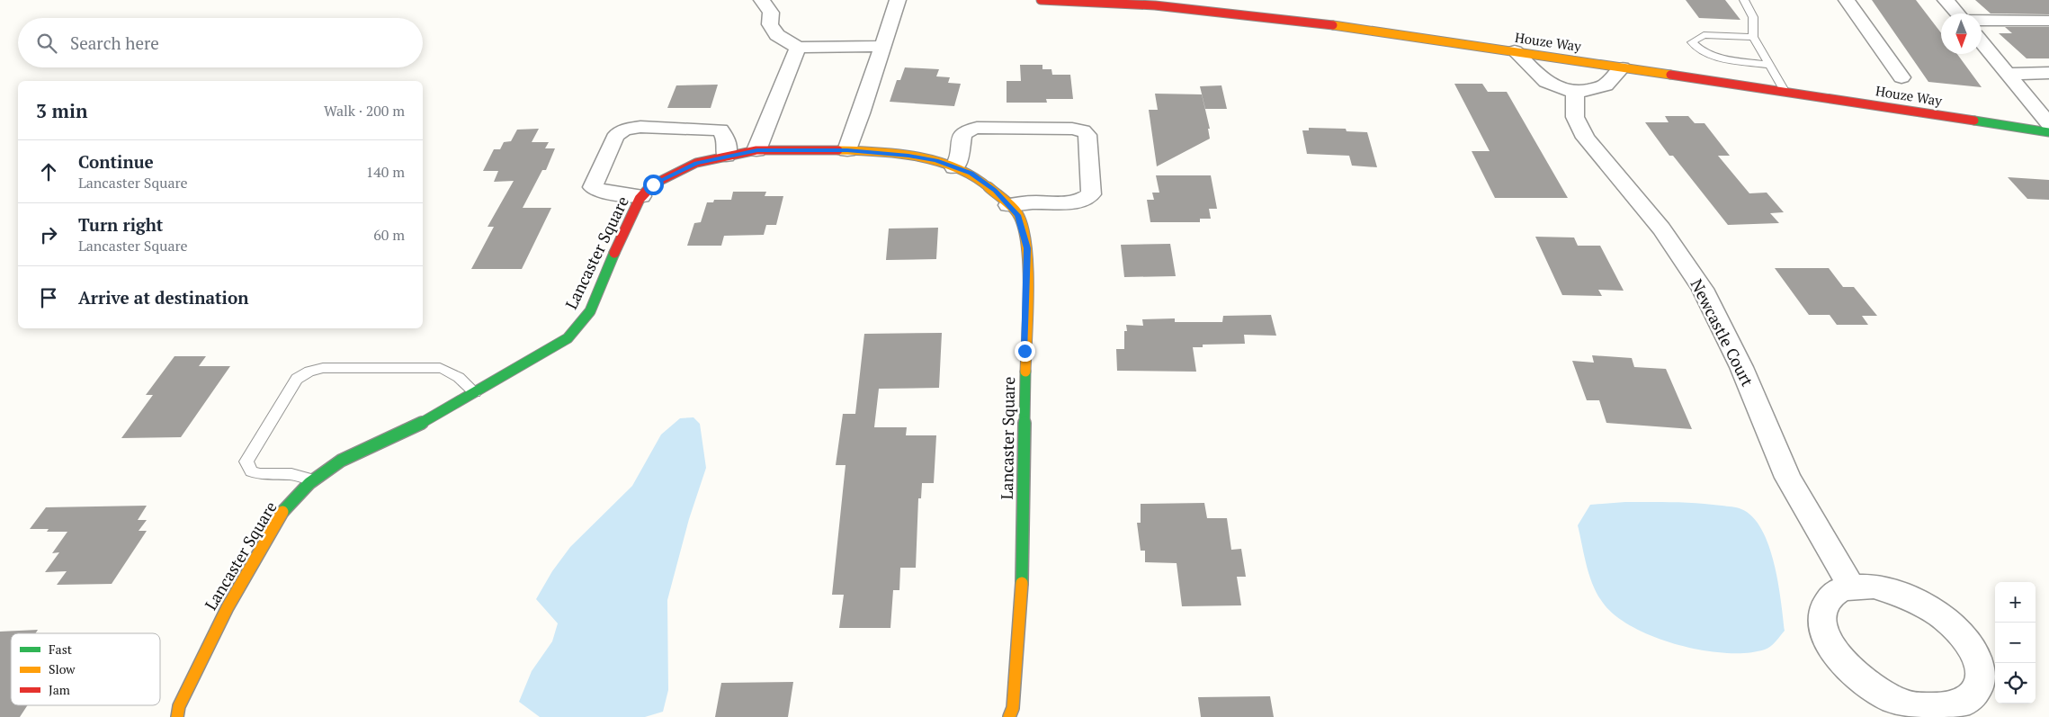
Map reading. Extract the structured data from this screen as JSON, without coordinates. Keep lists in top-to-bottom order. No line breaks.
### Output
{"streets":{"street":["Houze Way","Lancaster Square","Newcastle Court"]},"legend":["Fast","Slow","Jam"],"north":"bottom","page":{"search":"Search here","heading":["3 min","Walk · 200 m"],"list":[["Continue","Lancaster Square","140 m"],["Turn right","Lancaster Square","60 m"],"Arrive at destination"],"map_buttons":["+","−"]}}
